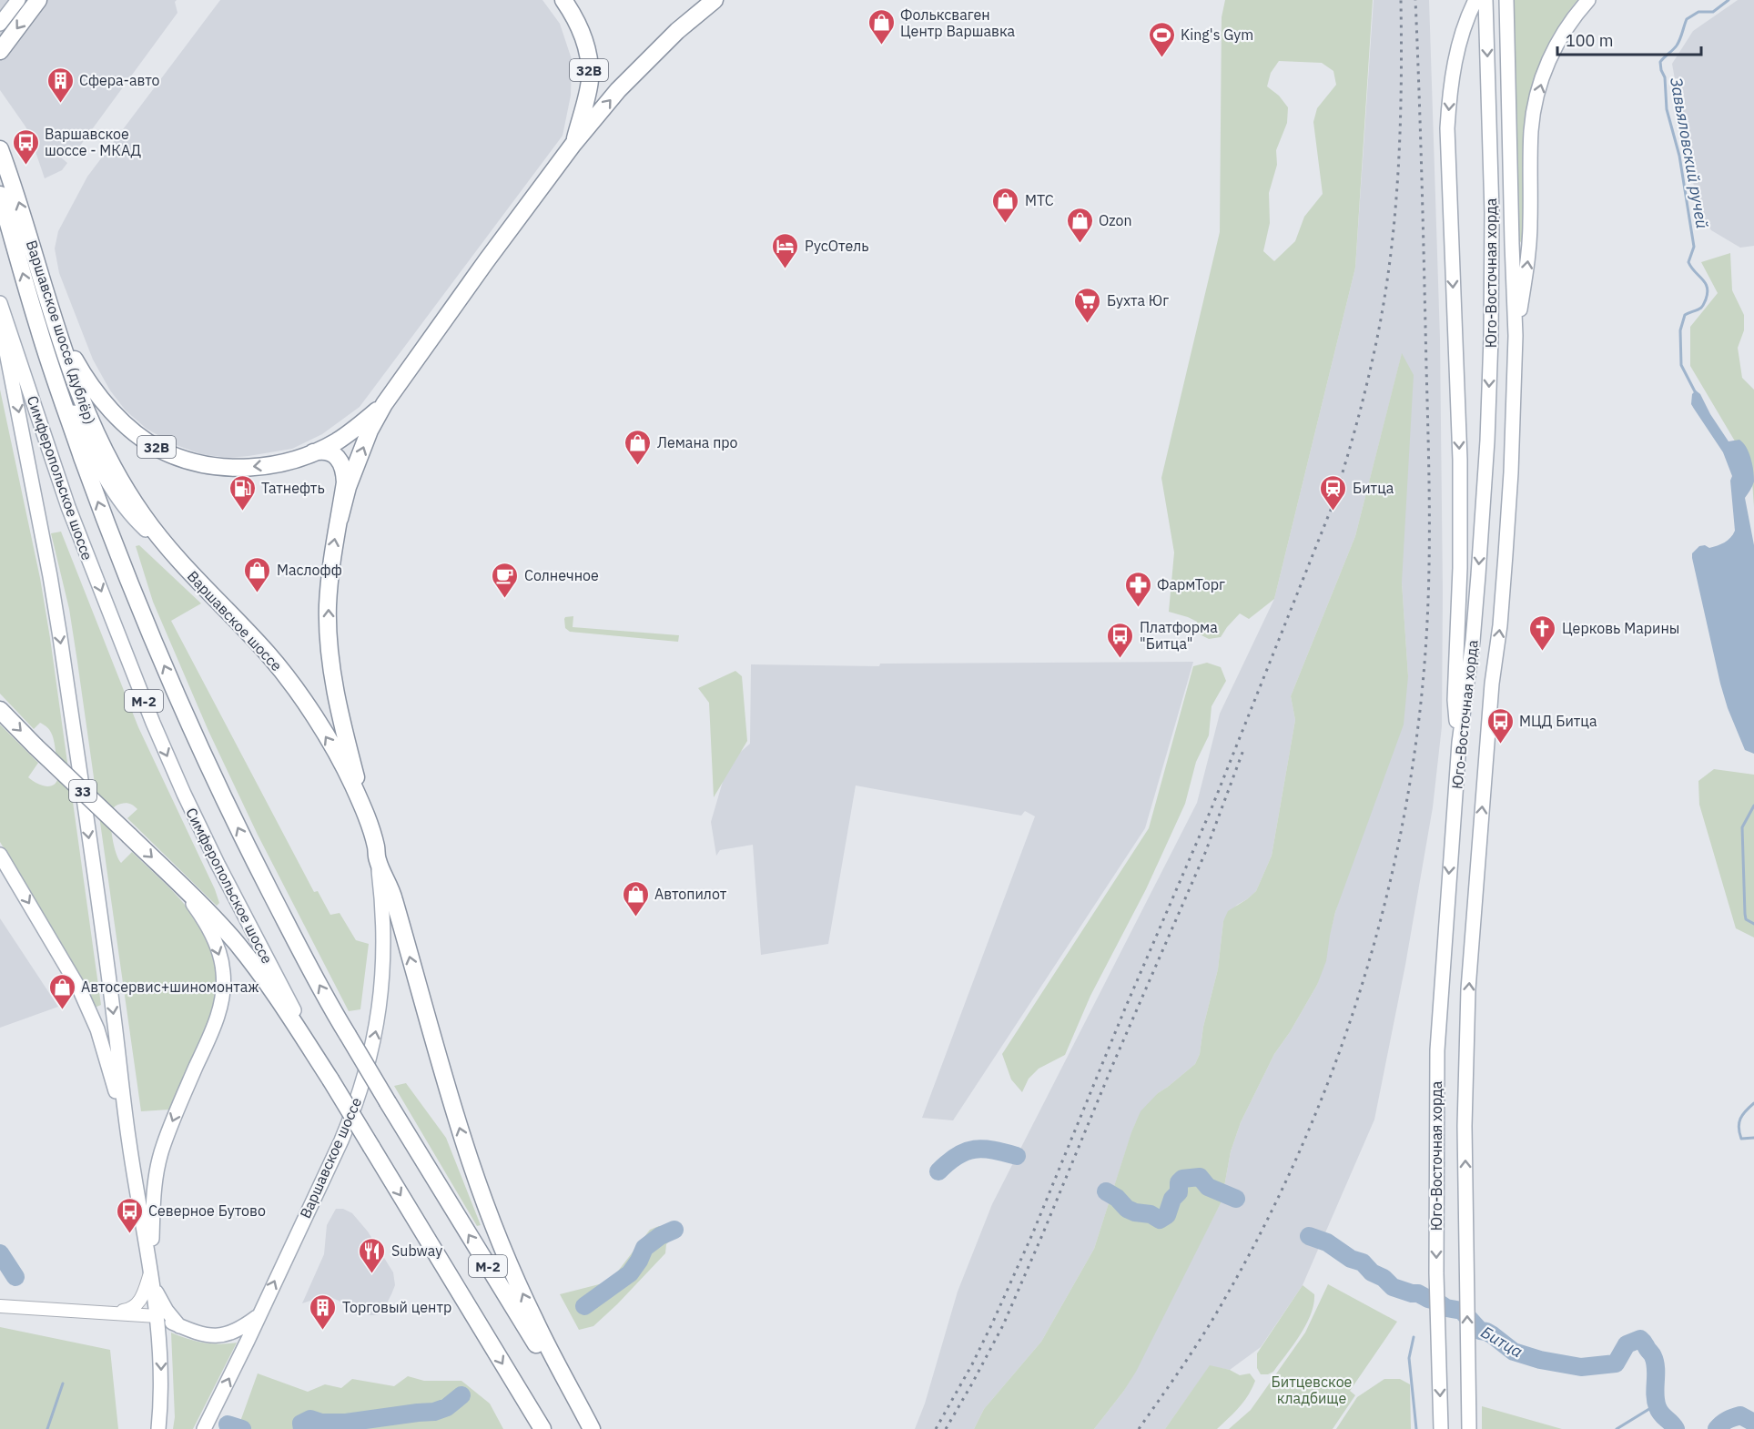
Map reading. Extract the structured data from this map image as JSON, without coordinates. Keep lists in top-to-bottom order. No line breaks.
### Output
{"streets":{"highway":["32B","Варшавское шоссе (дублёр)","Симферопольское шоссе","Варшавское шоссе","М-2","33"],"main road":["Юго-Восточная хорда"]},"crossings":[["32B","Варшавское шоссе (дублёр)"],["Варшавское шоссе (дублёр)","Варшавское шоссе"],["Симферопольское шоссе","Варшавское шоссе"],["Симферопольское шоссе","33"]],"one_way":["Варшавское шоссе (дублёр)"],"water":["Завьяловский ручей","Битца"],"parks":["Битцевское кладбище"],"places":{"shop":["Фольксваген Центр Варшавка","МТС","Ozon","Лемана про","Маслофф","Автопилот","Автосервис+шиномонтаж"],"sports":["King's Gym"],"building":["Сфера-авто","Торговый центр"],"bus stop":["Варшавское шоссе - МКАД","Платформа \"Битца\"","МЦД Битца","Северное Бутово"],"hotel":["РусОтель"],"supermarket":["Бухта Юг"],"fuel station":["Татнефть"],"station":["Битца"],"cafe":["Солнечное"],"pharmacy":["ФармТорг"],"church":["Церковь Марины"],"restaurant":["Subway"]},"scale_bar":"100 m"}
